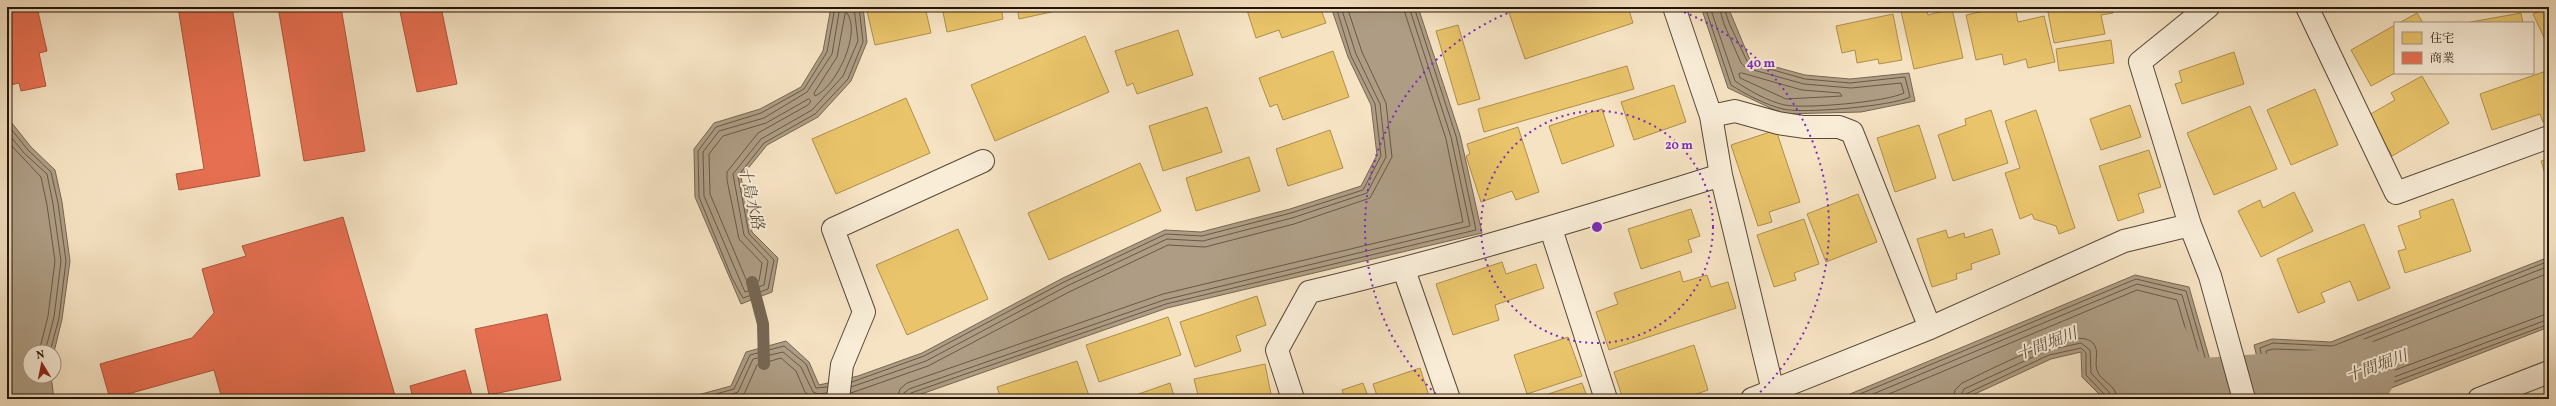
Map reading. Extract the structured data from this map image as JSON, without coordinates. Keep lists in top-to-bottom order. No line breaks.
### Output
{"water":["十島水路","十間堀川"],"legend":["住宅","商業"],"north":"top","rings":["40 m","20 m"]}
